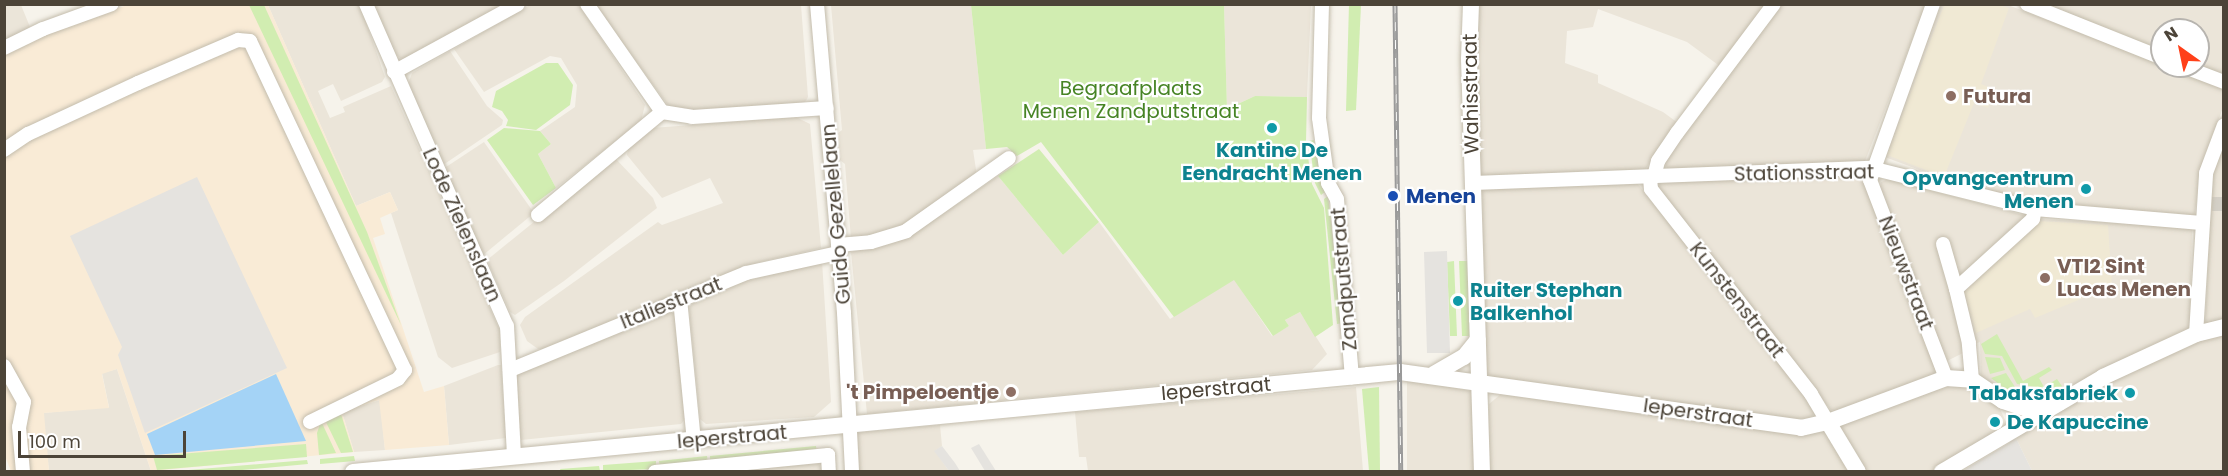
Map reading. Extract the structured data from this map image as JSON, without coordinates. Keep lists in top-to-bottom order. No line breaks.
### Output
{"streets":{"street":["Wahisstraat","Stationsstraat","Guido Gezellelaan","Lode Zielenslaan","Nieuwstraat","Zandputstraat","Kunstenstraat","Italiestraat","Ieperstraat"]},"crossings":[["Wahisstraat","Stationsstraat"],["Wahisstraat","Ieperstraat"],["Stationsstraat","Nieuwstraat"],["Stationsstraat","Kunstenstraat"],["Guido Gezellelaan","Italiestraat"],["Guido Gezellelaan","Ieperstraat"],["Lode Zielenslaan","Italiestraat"],["Lode Zielenslaan","Ieperstraat"],["Nieuwstraat","Ieperstraat"],["Zandputstraat","Ieperstraat"],["Kunstenstraat","Ieperstraat"]],"parks":["Begraafplaats Menen Zandputstraat"],"places":["Futura","Kantine De Eendracht Menen","Opvangcentrum Menen","Menen","VTI2 Sint Lucas Menen","Ruiter Stephan Balkenhol","'t Pimpeloentje","Tabaksfabriek","De Kapuccine"],"scale_bar":"100 m","north":"top left"}
